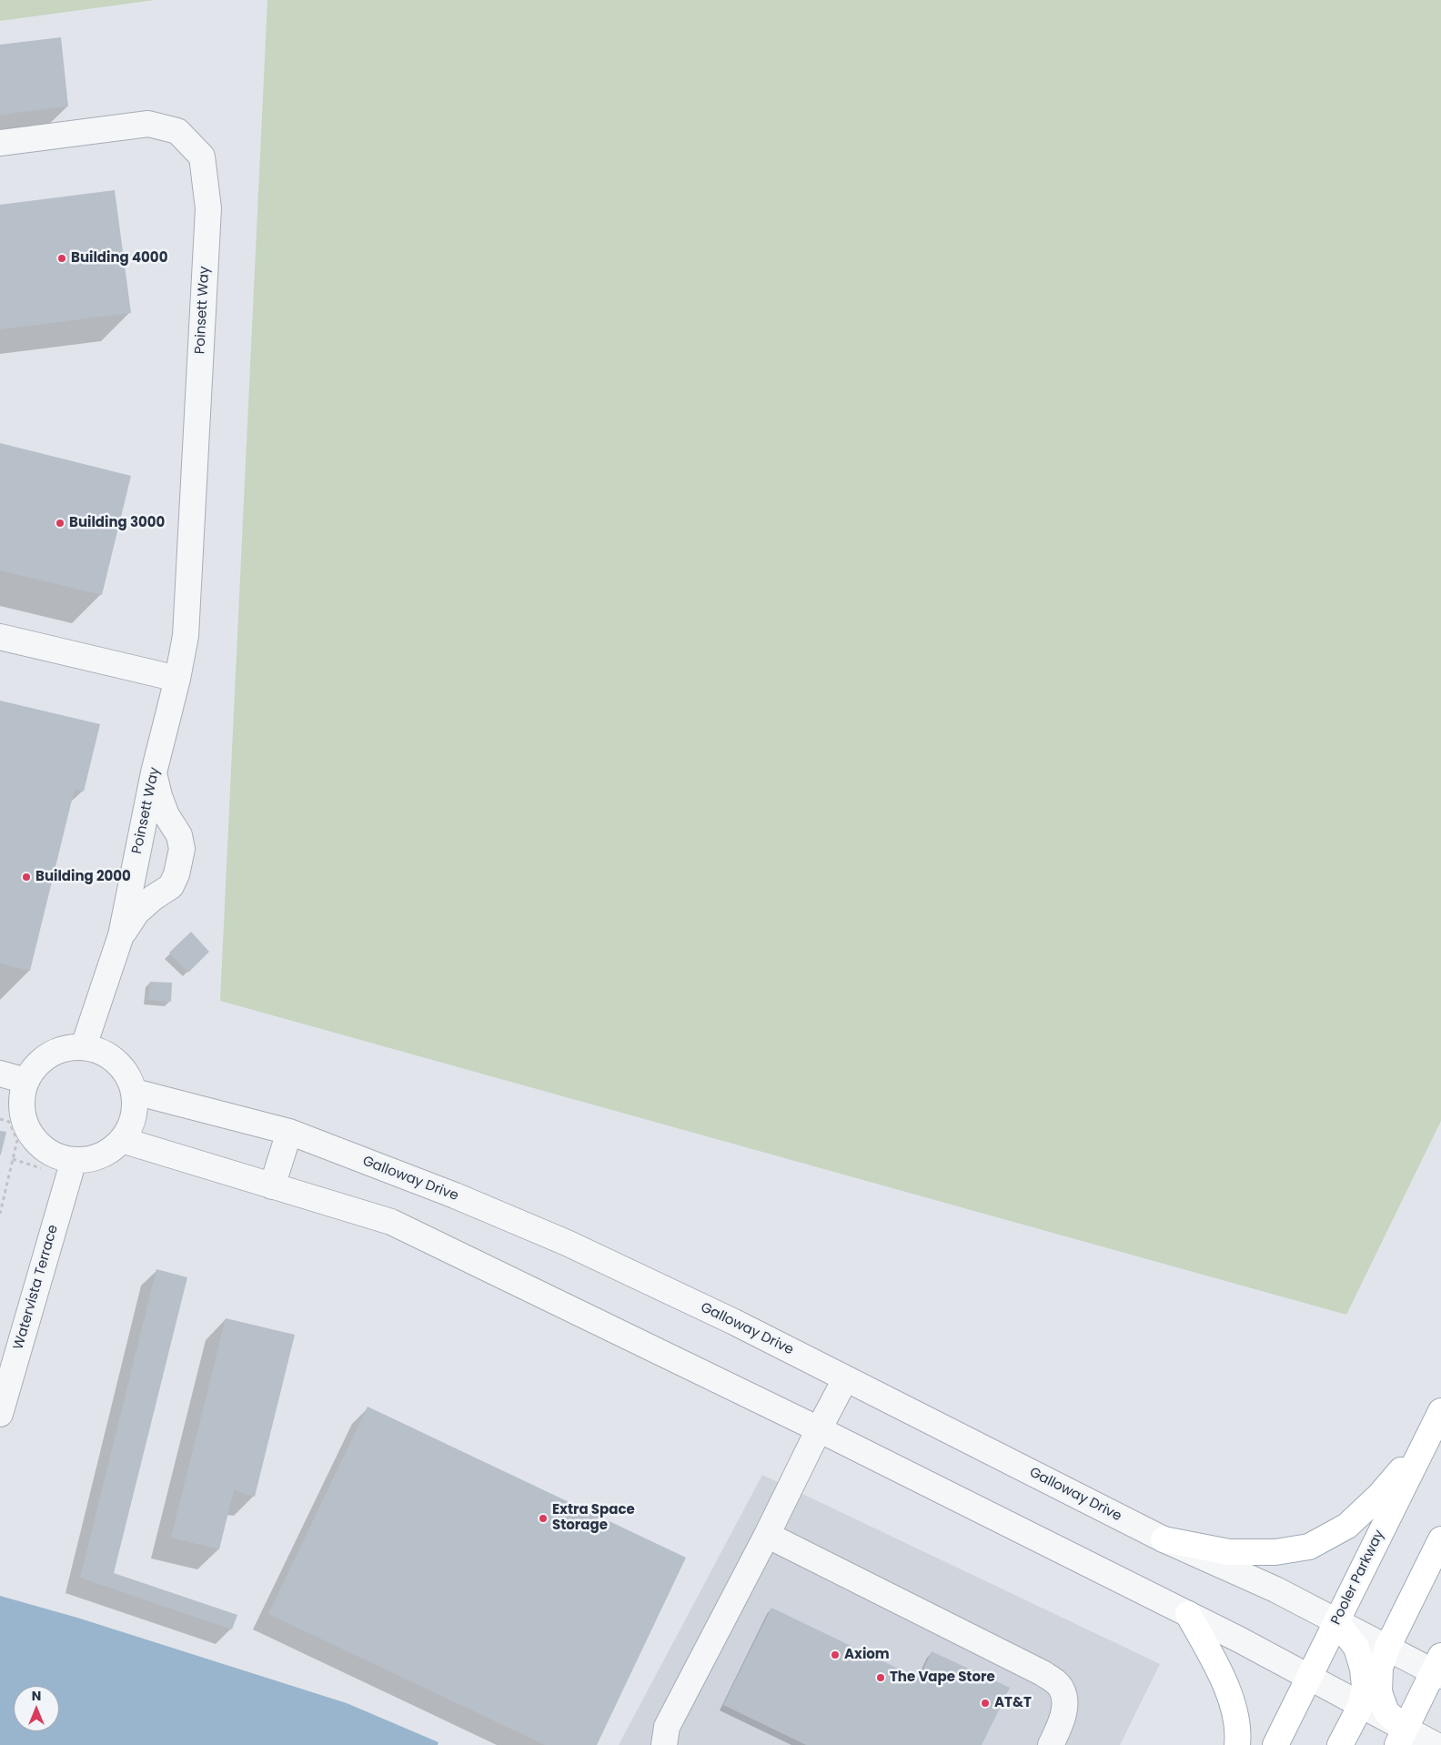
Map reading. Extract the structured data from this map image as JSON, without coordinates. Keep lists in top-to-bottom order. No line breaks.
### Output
{"streets":{"main road":["Pooler Parkway"],"street":["Poinsett Way","Galloway Drive","Watervista Terrace"]},"crossings":[["Poinsett Way","Galloway Drive"],["Poinsett Way","Watervista Terrace"],["Galloway Drive","Watervista Terrace"],["Galloway Drive","Pooler Parkway"]],"places":["Building 4000","Building 3000","Building 2000","Extra Space Storage","Axiom","The Vape Store","AT&T"],"north":"top"}
